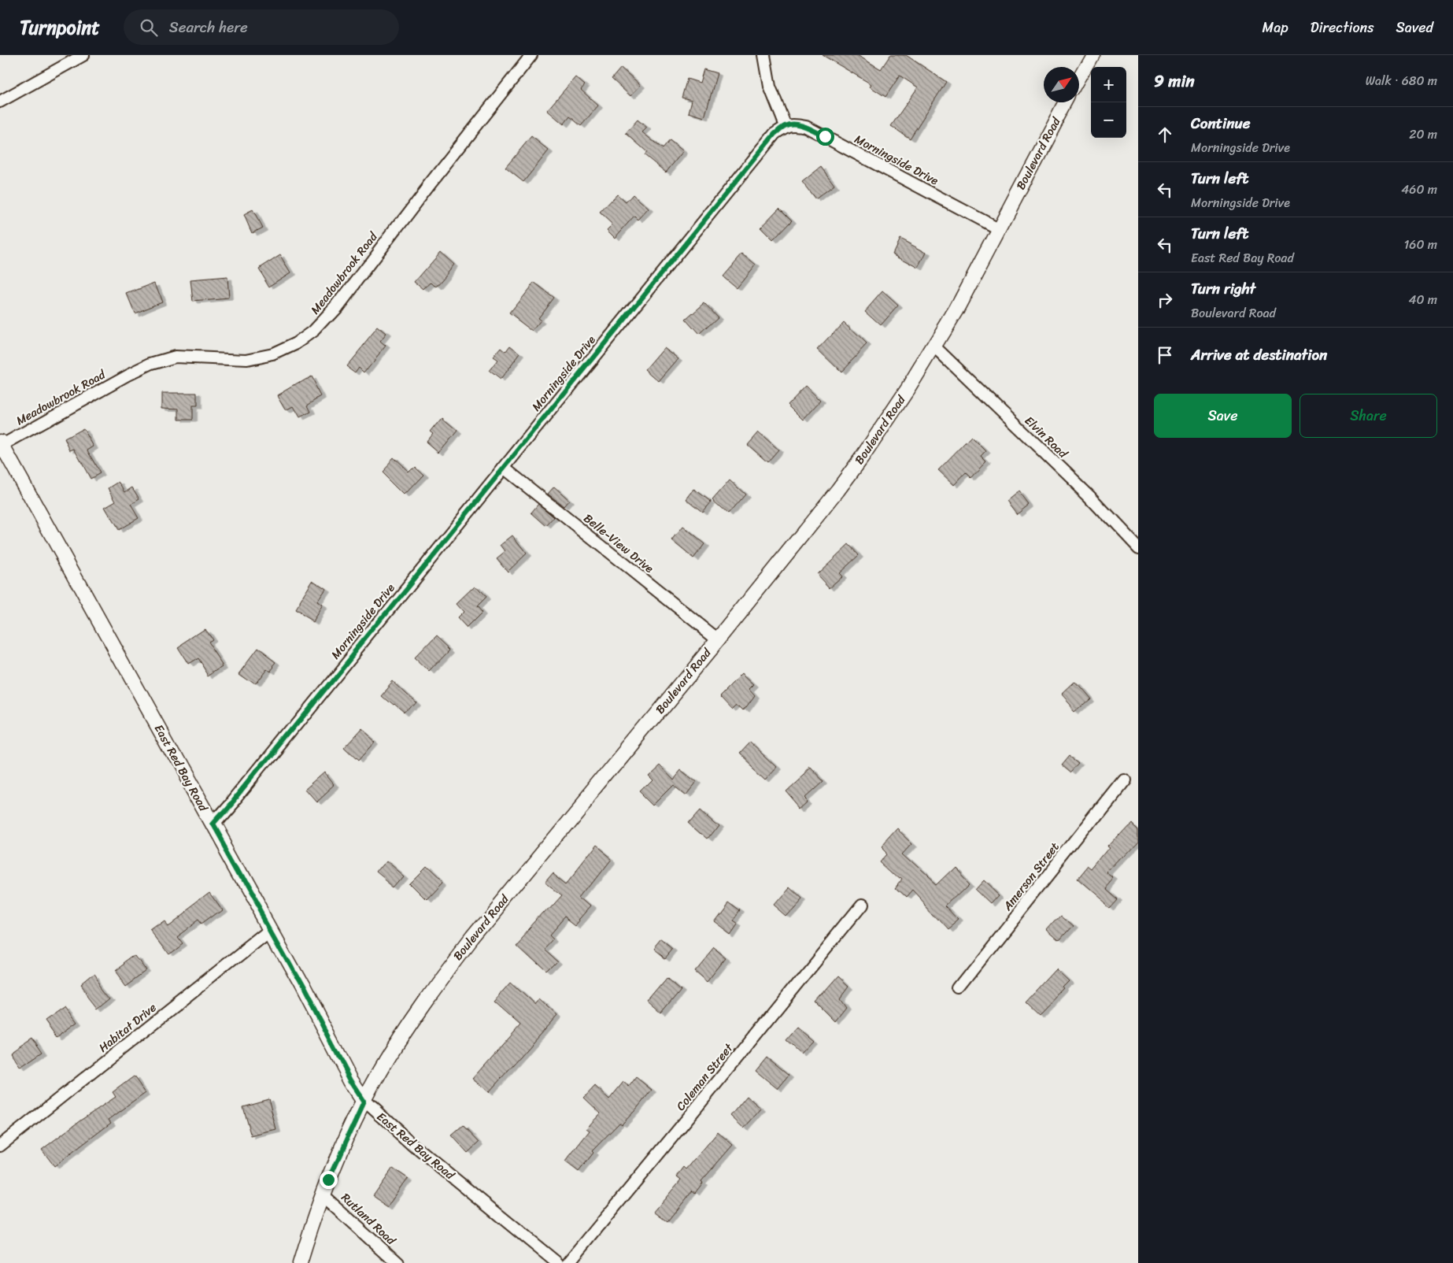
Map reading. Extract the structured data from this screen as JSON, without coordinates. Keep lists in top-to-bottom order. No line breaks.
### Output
{"streets":{"street":["Boulevard Road","Morningside Drive","Meadowbrook Road","Elvin Road","Belle-View Drive","East Red Bay Road","Amerson Street","Habitat Drive","Coleman Street","Rutland Road"]},"crossings":[["Boulevard Road","Morningside Drive"],["Boulevard Road","Elvin Road"],["Boulevard Road","Belle-View Drive"],["Boulevard Road","East Red Bay Road"],["Boulevard Road","Rutland Road"],["Morningside Drive","Belle-View Drive"],["Morningside Drive","East Red Bay Road"],["Meadowbrook Road","East Red Bay Road"],["East Red Bay Road","Habitat Drive"]],"north":"top right","page":{"header":"Turnpoint","search":"Search here","nav":["Map","Directions","Saved"],"heading":["9 min","Walk · 680 m"],"map_buttons":["+","−"],"list":[["Continue","Morningside Drive","20 m"],["Turn left","Morningside Drive","460 m"],["Turn left","East Red Bay Road","160 m"],["Turn right","Boulevard Road","40 m"],"Arrive at destination"],"buttons":["Save","Share"]}}
